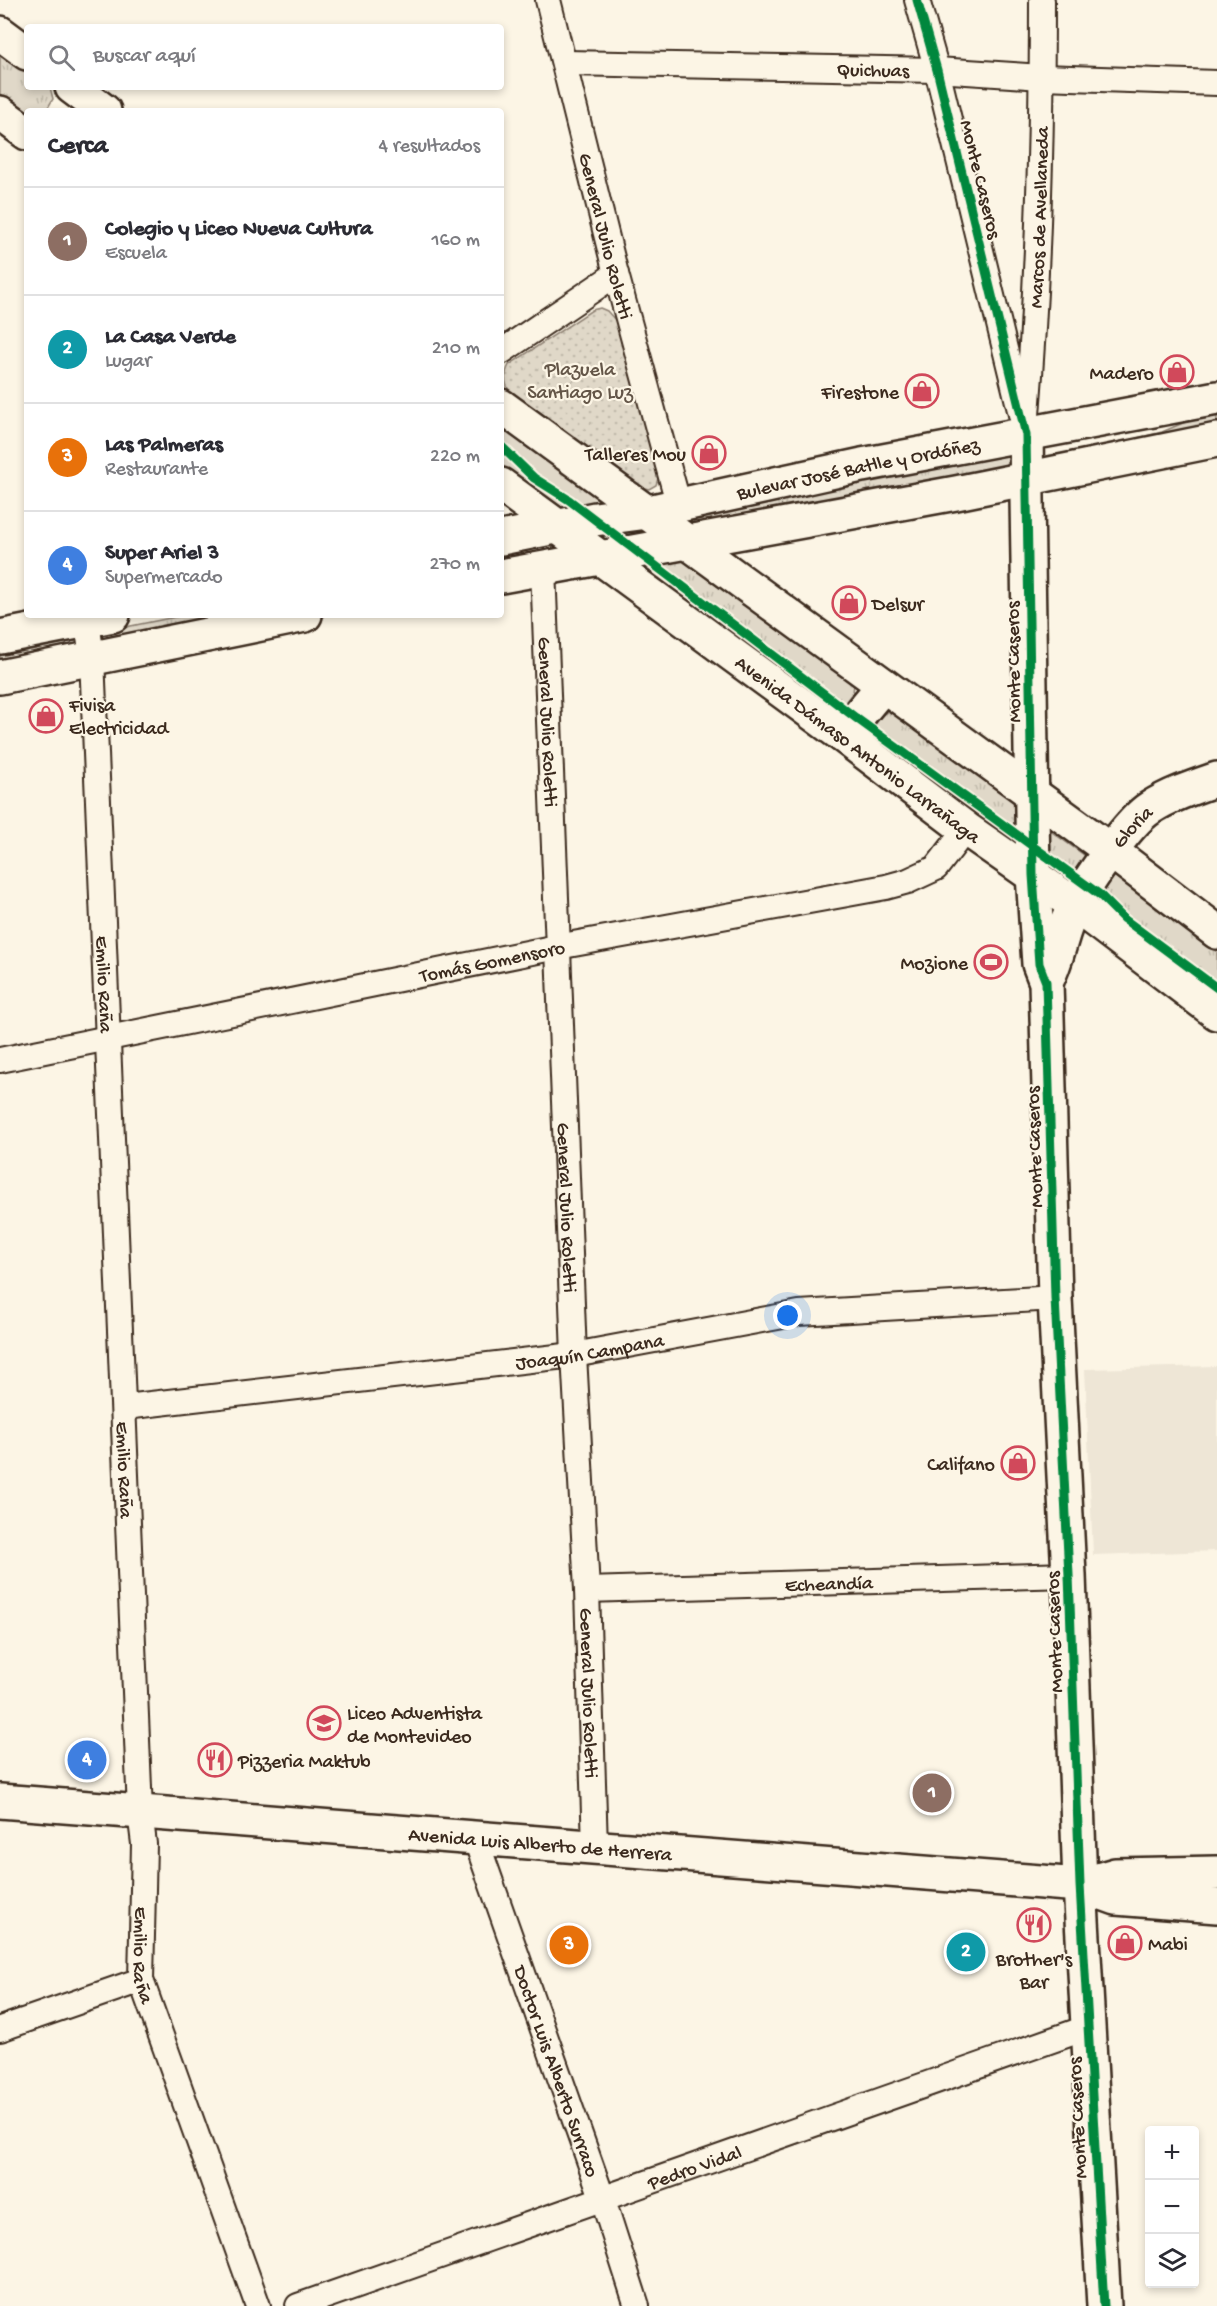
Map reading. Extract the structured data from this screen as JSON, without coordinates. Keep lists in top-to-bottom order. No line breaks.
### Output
{"streets":{"street":["Quichuas","Monte Caseros","Marcos de Avellaneda","General Julio Roletti","Bulevar José Batlle y Ordóñez","Avenida Dámaso Antonio Larrañaga","Gloria","Tomás Gomensoro","Emilio Raña","Joaquín Campana","Echeandía","Avenida Luis Alberto de Herrera","Doctor Luis Alberto Surraco","Pedro Vidal"]},"crossings":[["Quichuas","Monte Caseros"],["Quichuas","Marcos de Avellaneda"],["Quichuas","General Julio Roletti"],["Monte Caseros","Marcos de Avellaneda"],["Monte Caseros","Bulevar José Batlle y Ordóñez"],["Monte Caseros","Avenida Dámaso Antonio Larrañaga"],["Monte Caseros","Gloria"],["Monte Caseros","Joaquín Campana"],["Monte Caseros","Echeandía"],["Monte Caseros","Avenida Luis Alberto de Herrera"],["Monte Caseros","Pedro Vidal"],["Marcos de Avellaneda","Bulevar José Batlle y Ordóñez"],["General Julio Roletti","Bulevar José Batlle y Ordóñez"],["General Julio Roletti","Tomás Gomensoro"],["General Julio Roletti","Joaquín Campana"],["General Julio Roletti","Echeandía"],["General Julio Roletti","Avenida Luis Alberto de Herrera"],["Bulevar José Batlle y Ordóñez","Avenida Dámaso Antonio Larrañaga"],["Avenida Dámaso Antonio Larrañaga","Gloria"],["Avenida Dámaso Antonio Larrañaga","Tomás Gomensoro"],["Tomás Gomensoro","Emilio Raña"],["Emilio Raña","Joaquín Campana"],["Emilio Raña","Avenida Luis Alberto de Herrera"],["Avenida Luis Alberto de Herrera","Doctor Luis Alberto Surraco"],["Doctor Luis Alberto Surraco","Pedro Vidal"]],"parks":["Plazuela Santiago Luz"],"places":{"shop":["Madero","Firestone","Talleres Mou","Delsur","Fivisa Electricidad","Califano","Mabi"],"sports":["Mozione"],"school or university":["Liceo Adventista de Montevideo"],"restaurant":["Pizzeria Maktub","Brother's Bar"]},"page":{"search":"Buscar aquí","heading":["Cerca","4 resultados"],"list":[{"mark":"1","name":"Colegio y Liceo Nueva Cultura","note":"Escuela","value":"160 m"},{"mark":"2","name":"La Casa Verde","note":"Lugar","value":"210 m"},{"mark":"3","name":"Las Palmeras","note":"Restaurante","value":"220 m"},{"mark":"4","name":"Super Ariel 3","note":"Supermercado","value":"270 m"}],"pins":["4","1","3","2"],"map_buttons":["+","−"]}}
